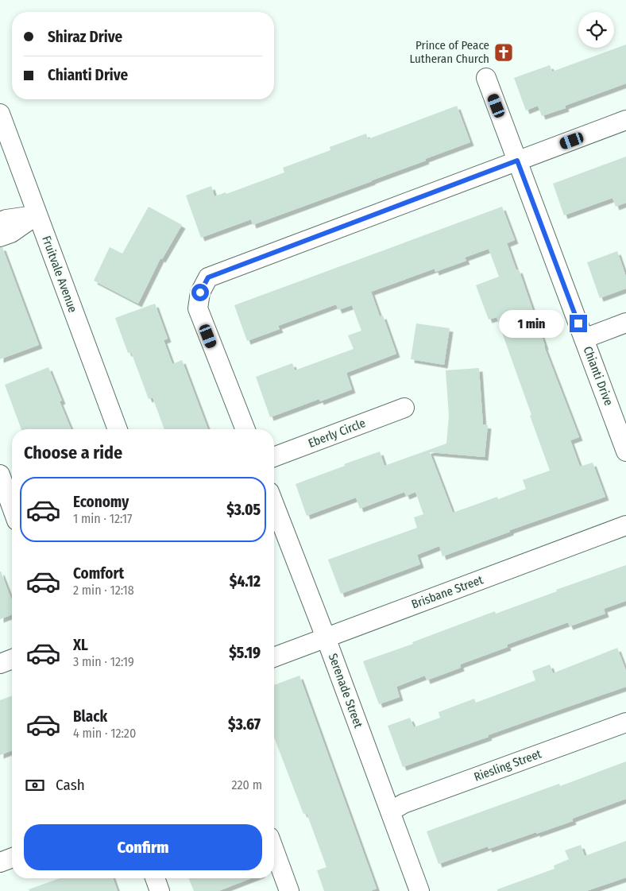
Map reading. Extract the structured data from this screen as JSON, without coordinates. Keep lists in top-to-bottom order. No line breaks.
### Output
{"streets":{"street":["Fruitvale Avenue","Chianti Drive","Eberly Circle","Brisbane Street","Serenade Street","Riesling Street"]},"crossings":[["Brisbane Street","Serenade Street"],["Serenade Street","Riesling Street"]],"places":{"church":["Prince of Peace Lutheran Church"]},"page":{"banner":["Shiraz Drive","Chianti Drive"],"bubble":"1 min","heading":"Choose a ride","list":[{"name":"Economy","note":"1 min · 12:17","value":"$3.05"},{"name":"Comfort","note":"2 min · 12:18","value":"$4.12"},{"name":"XL","note":"3 min · 12:19","value":"$5.19"},{"name":"Black","note":"4 min · 12:20","value":"$3.67"}],"pay":["Cash","220 m"],"buttons":"Confirm"}}
